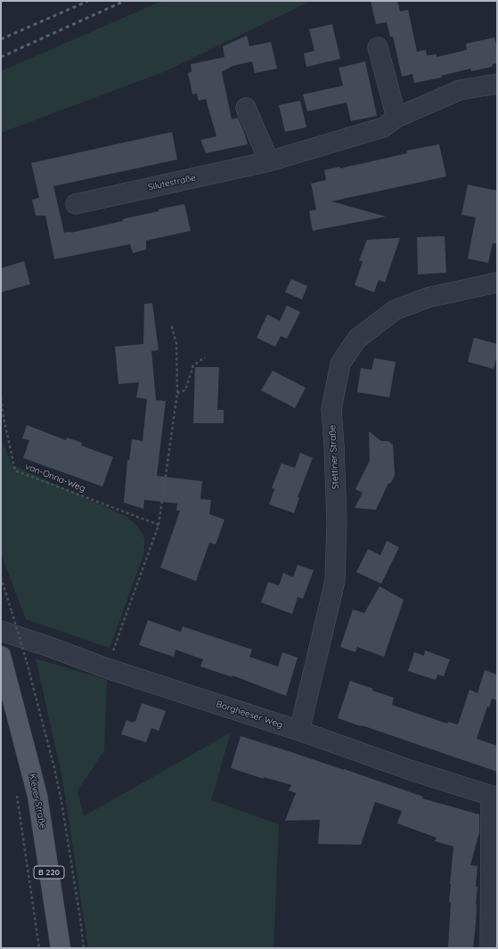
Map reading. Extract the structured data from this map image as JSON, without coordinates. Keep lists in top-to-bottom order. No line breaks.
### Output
{"streets":{"main road":["Klever Straße","B 220"],"street":["Silutestraße","Stettiner Straße","Borgheeser Weg"],"path":["van-Onna-Weg"]},"crossings":[["Stettiner Straße","Borgheeser Weg"]]}
